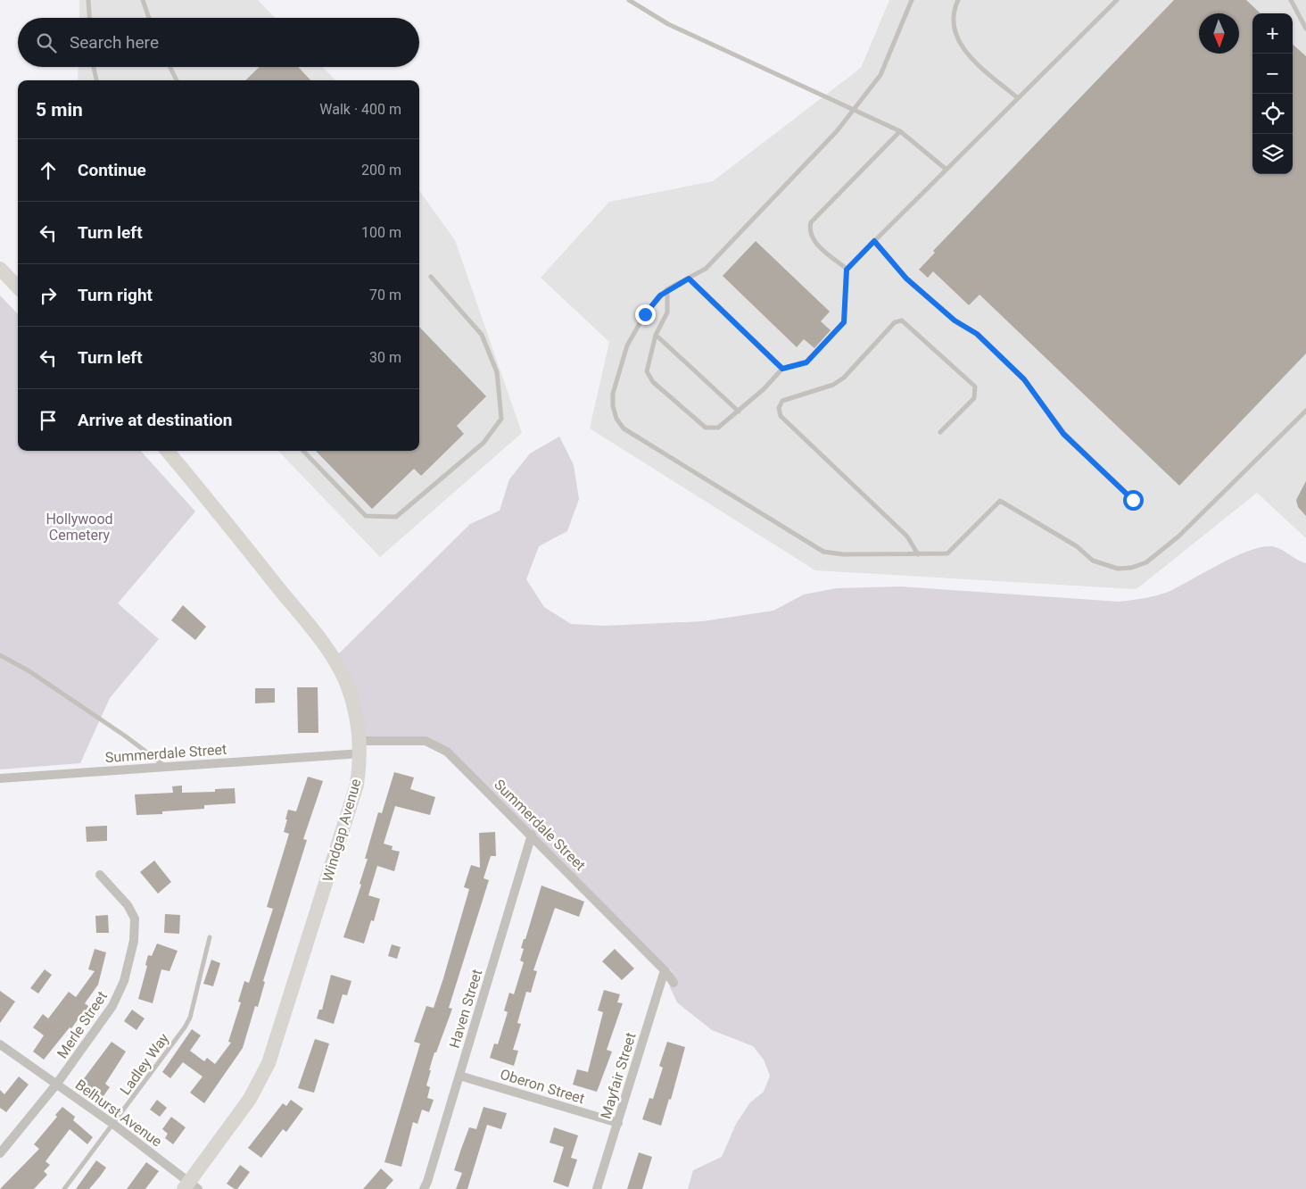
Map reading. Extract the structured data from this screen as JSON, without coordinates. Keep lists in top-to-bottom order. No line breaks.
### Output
{"streets":{"main road":["Windgap Avenue"],"street":["Summerdale Street","Haven Street","Merle Street","Mayfair Street","Oberon Street","Belhurst Avenue"],"lane":["Ladley Way"]},"crossings":[["Summerdale Street","Windgap Avenue"],["Summerdale Street","Haven Street"],["Summerdale Street","Mayfair Street"],["Windgap Avenue","Belhurst Avenue"],["Haven Street","Oberon Street"],["Merle Street","Belhurst Avenue"],["Ladley Way","Belhurst Avenue"],["Mayfair Street","Oberon Street"]],"parks":["Hollywood Cemetery"],"north":"bottom","page":{"map_buttons":["+","−"],"search":"Search here","heading":["5 min","Walk · 400 m"],"list":[["Continue","200 m"],["Turn left","100 m"],["Turn right","70 m"],["Turn left","30 m"],"Arrive at destination"]}}
